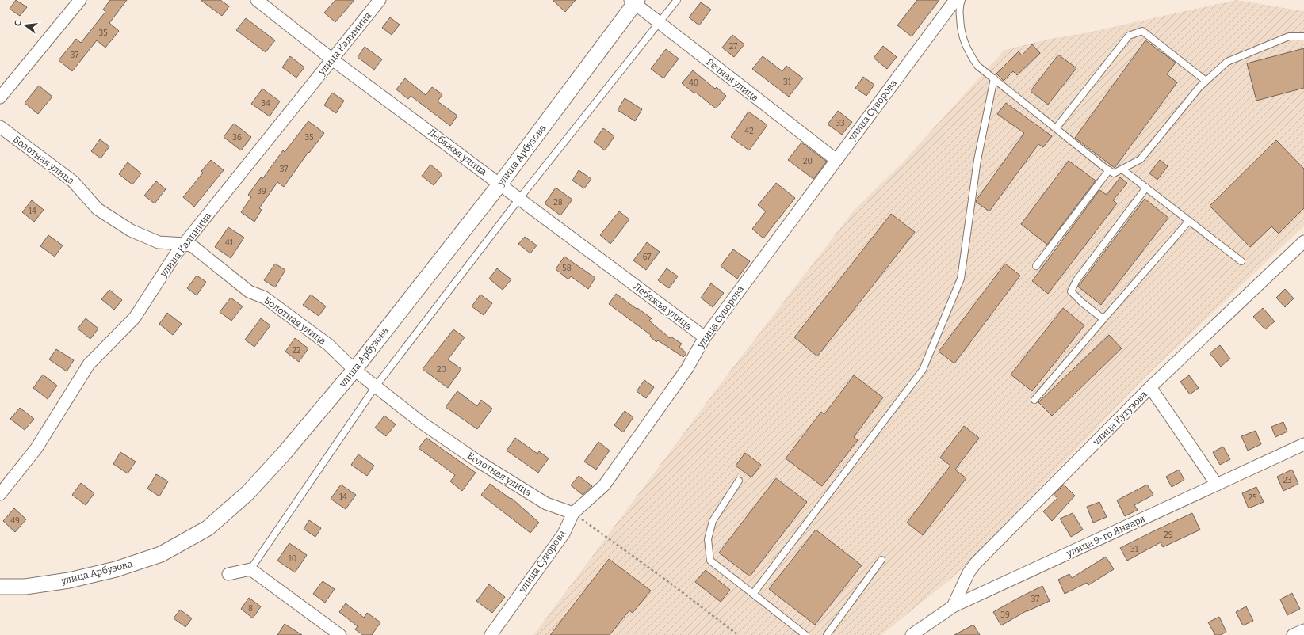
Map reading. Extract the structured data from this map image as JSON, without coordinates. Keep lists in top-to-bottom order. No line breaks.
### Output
{"streets":{"street":["улица Калинина","Речная улица","улица Суворова","Лебяжья улица","улица Арбузова","Болотная улица","улица Кутузова","улица 9-го Января"]},"crossings":[["улица Калинина","Лебяжья улица"],["улица Калинина","Болотная улица"],["Речная улица","улица Суворова"],["Речная улица","улица Арбузова"],["улица Суворова","Лебяжья улица"],["улица Суворова","Болотная улица"],["Лебяжья улица","улица Арбузова"],["улица Арбузова","Болотная улица"],["улица Кутузова","улица 9-го Января"]],"house_numbers":["35","27","37","31","40","34","33","42","36","35","20","37","39","28","14","41","67","58","22","20","23","14","25","49","29","31","10","37","8","39"],"north":"left"}
